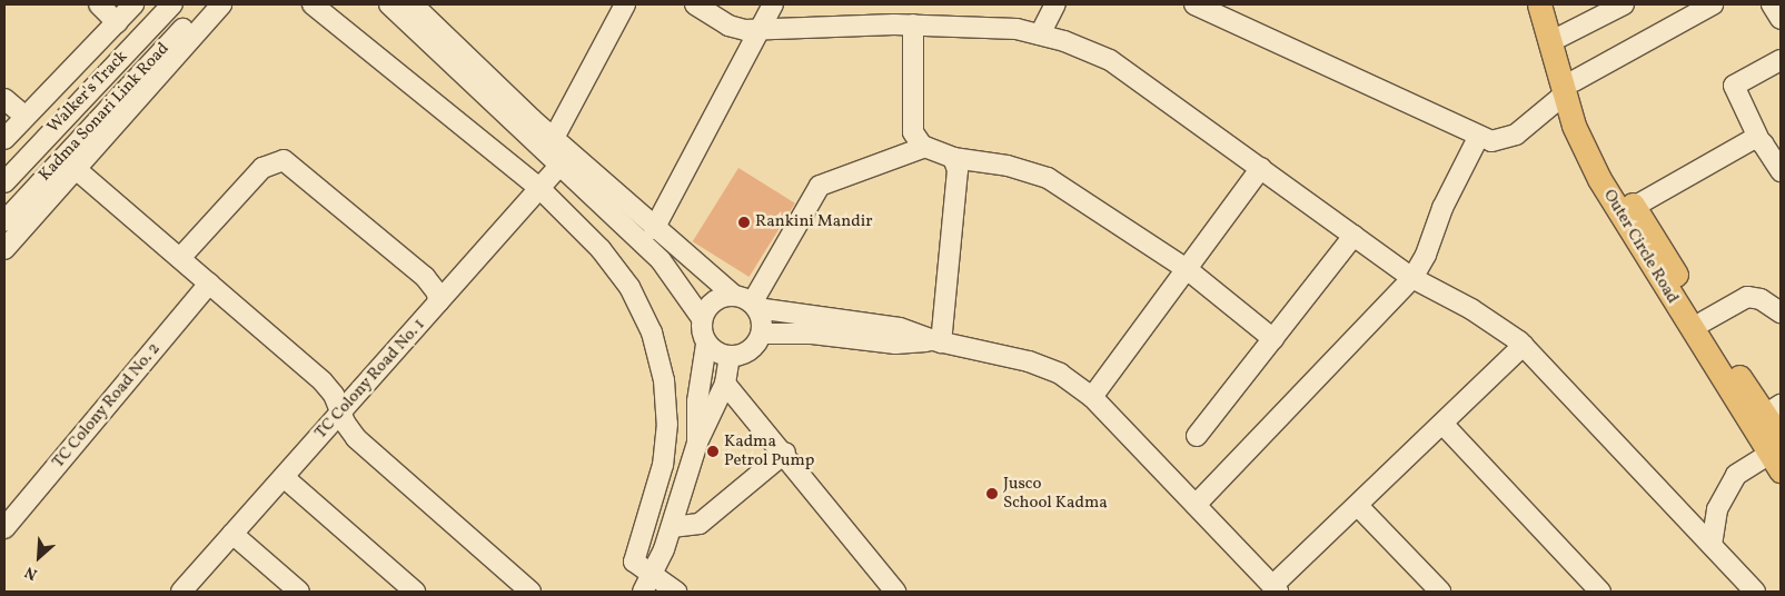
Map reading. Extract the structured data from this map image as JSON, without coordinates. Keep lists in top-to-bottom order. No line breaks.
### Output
{"streets":{"main road":["Outer Circle Road"],"street":["Walker's Track","Kadma Sonari Link Road","TC Colony Road No. 1","TC Colony Road No. 2"]},"places":["Rankini Mandir","Kadma Petrol Pump","Jusco School Kadma"],"north":"bottom left"}
